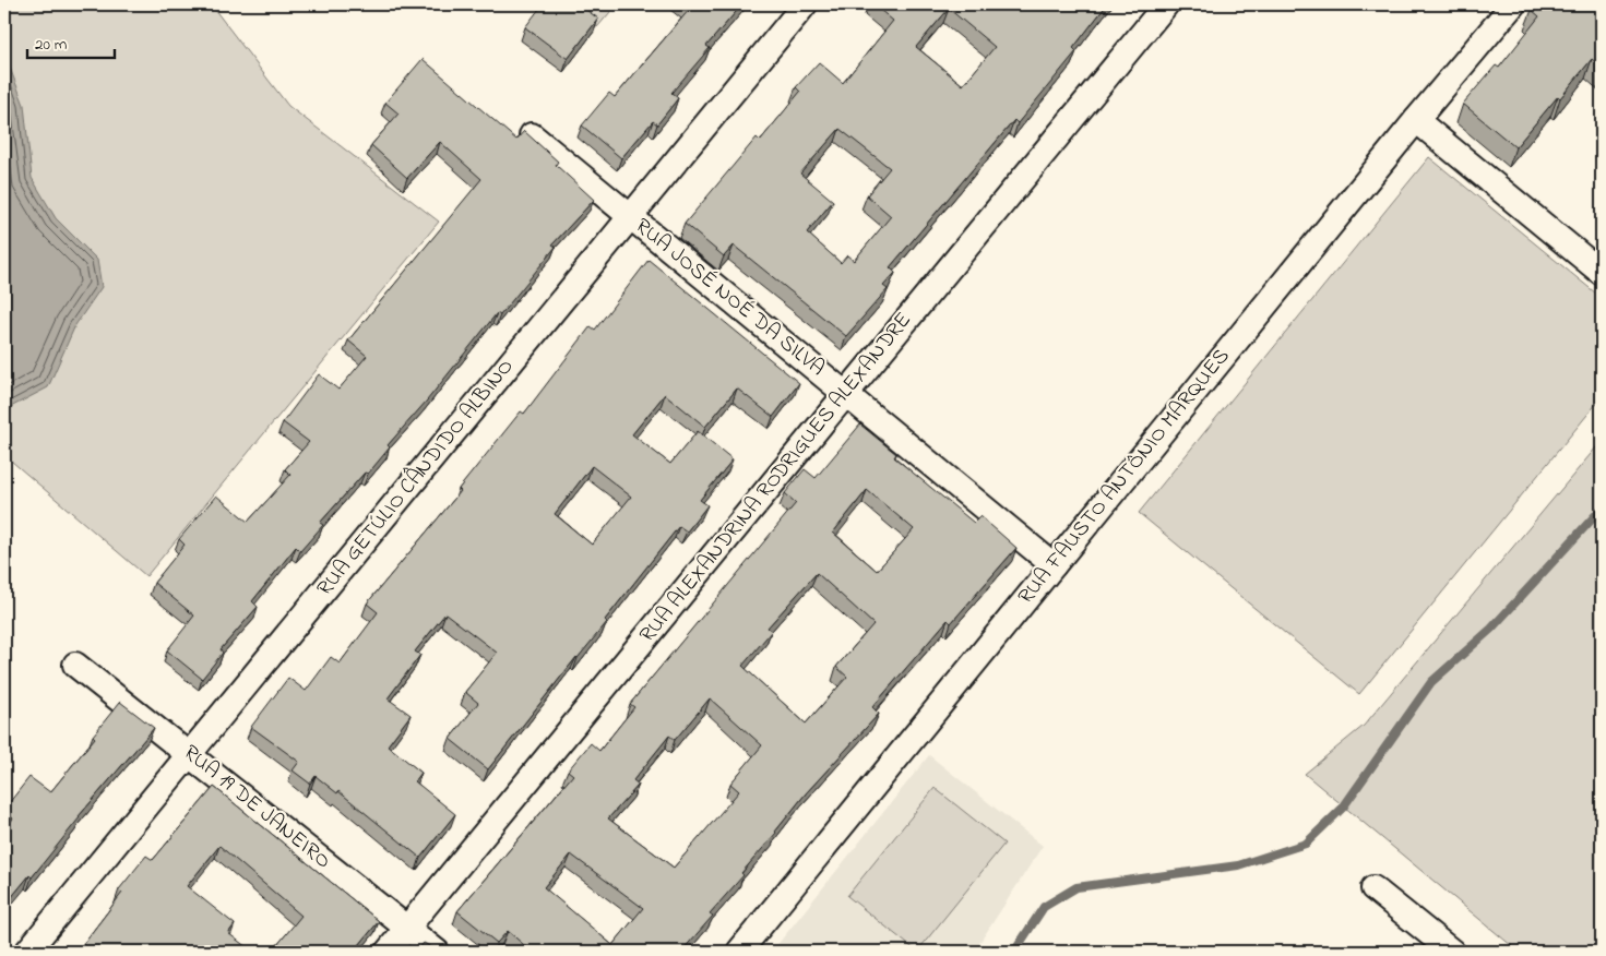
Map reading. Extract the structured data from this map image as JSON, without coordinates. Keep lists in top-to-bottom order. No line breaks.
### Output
{"streets":{"street":["RUA JOSÉ NOÉ DA SILVA","RUA FAUSTO ANTÔNIO MARQUES","RUA GETÚLIO CÂNDIDO ALBINO","RUA ALEXANDRINA RODRIGUES ALEXANDRE","RUA 19 DE JANEIRO"]},"crossings":[["RUA JOSÉ NOÉ DA SILVA","RUA FAUSTO ANTÔNIO MARQUES"],["RUA JOSÉ NOÉ DA SILVA","RUA GETÚLIO CÂNDIDO ALBINO"],["RUA JOSÉ NOÉ DA SILVA","RUA ALEXANDRINA RODRIGUES ALEXANDRE"],["RUA GETÚLIO CÂNDIDO ALBINO","RUA 19 DE JANEIRO"],["RUA ALEXANDRINA RODRIGUES ALEXANDRE","RUA 19 DE JANEIRO"]],"scale_bar":"20 m"}
